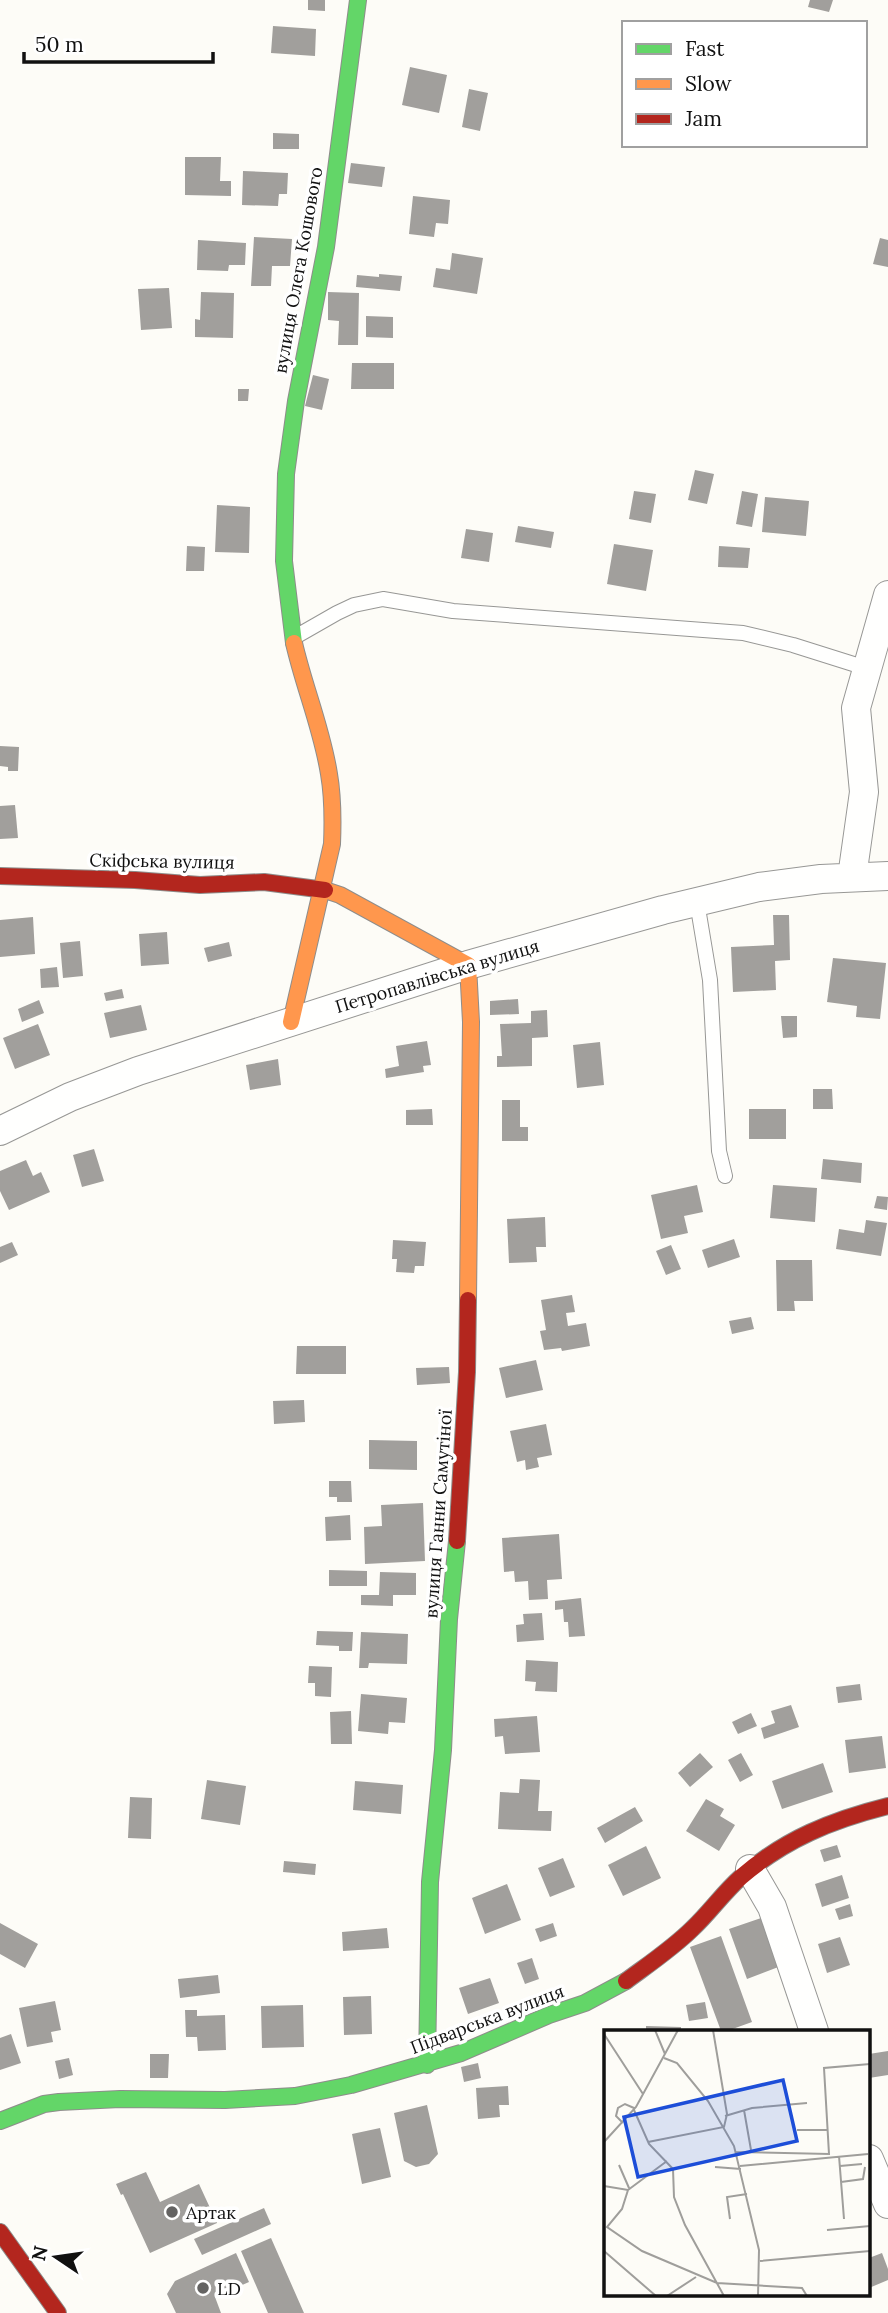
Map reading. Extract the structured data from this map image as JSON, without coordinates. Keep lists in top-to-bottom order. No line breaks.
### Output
{"streets":{"street":["вулиця Олега Кошового","Скіфська вулиця","Петропавлівська вулиця","вулиця Ганни Самутіної","Підварська вулиця"]},"crossings":[["вулиця Олега Кошового","Скіфська вулиця"],["вулиця Олега Кошового","Петропавлівська вулиця"],["Скіфська вулиця","Петропавлівська вулиця"],["Скіфська вулиця","вулиця Ганни Самутіної"],["Петропавлівська вулиця","вулиця Ганни Самутіної"],["вулиця Ганни Самутіної","Підварська вулиця"]],"places":["Артак","LD"],"legend":["Fast","Slow","Jam"],"scale_bar":"50 m","north":"left"}
